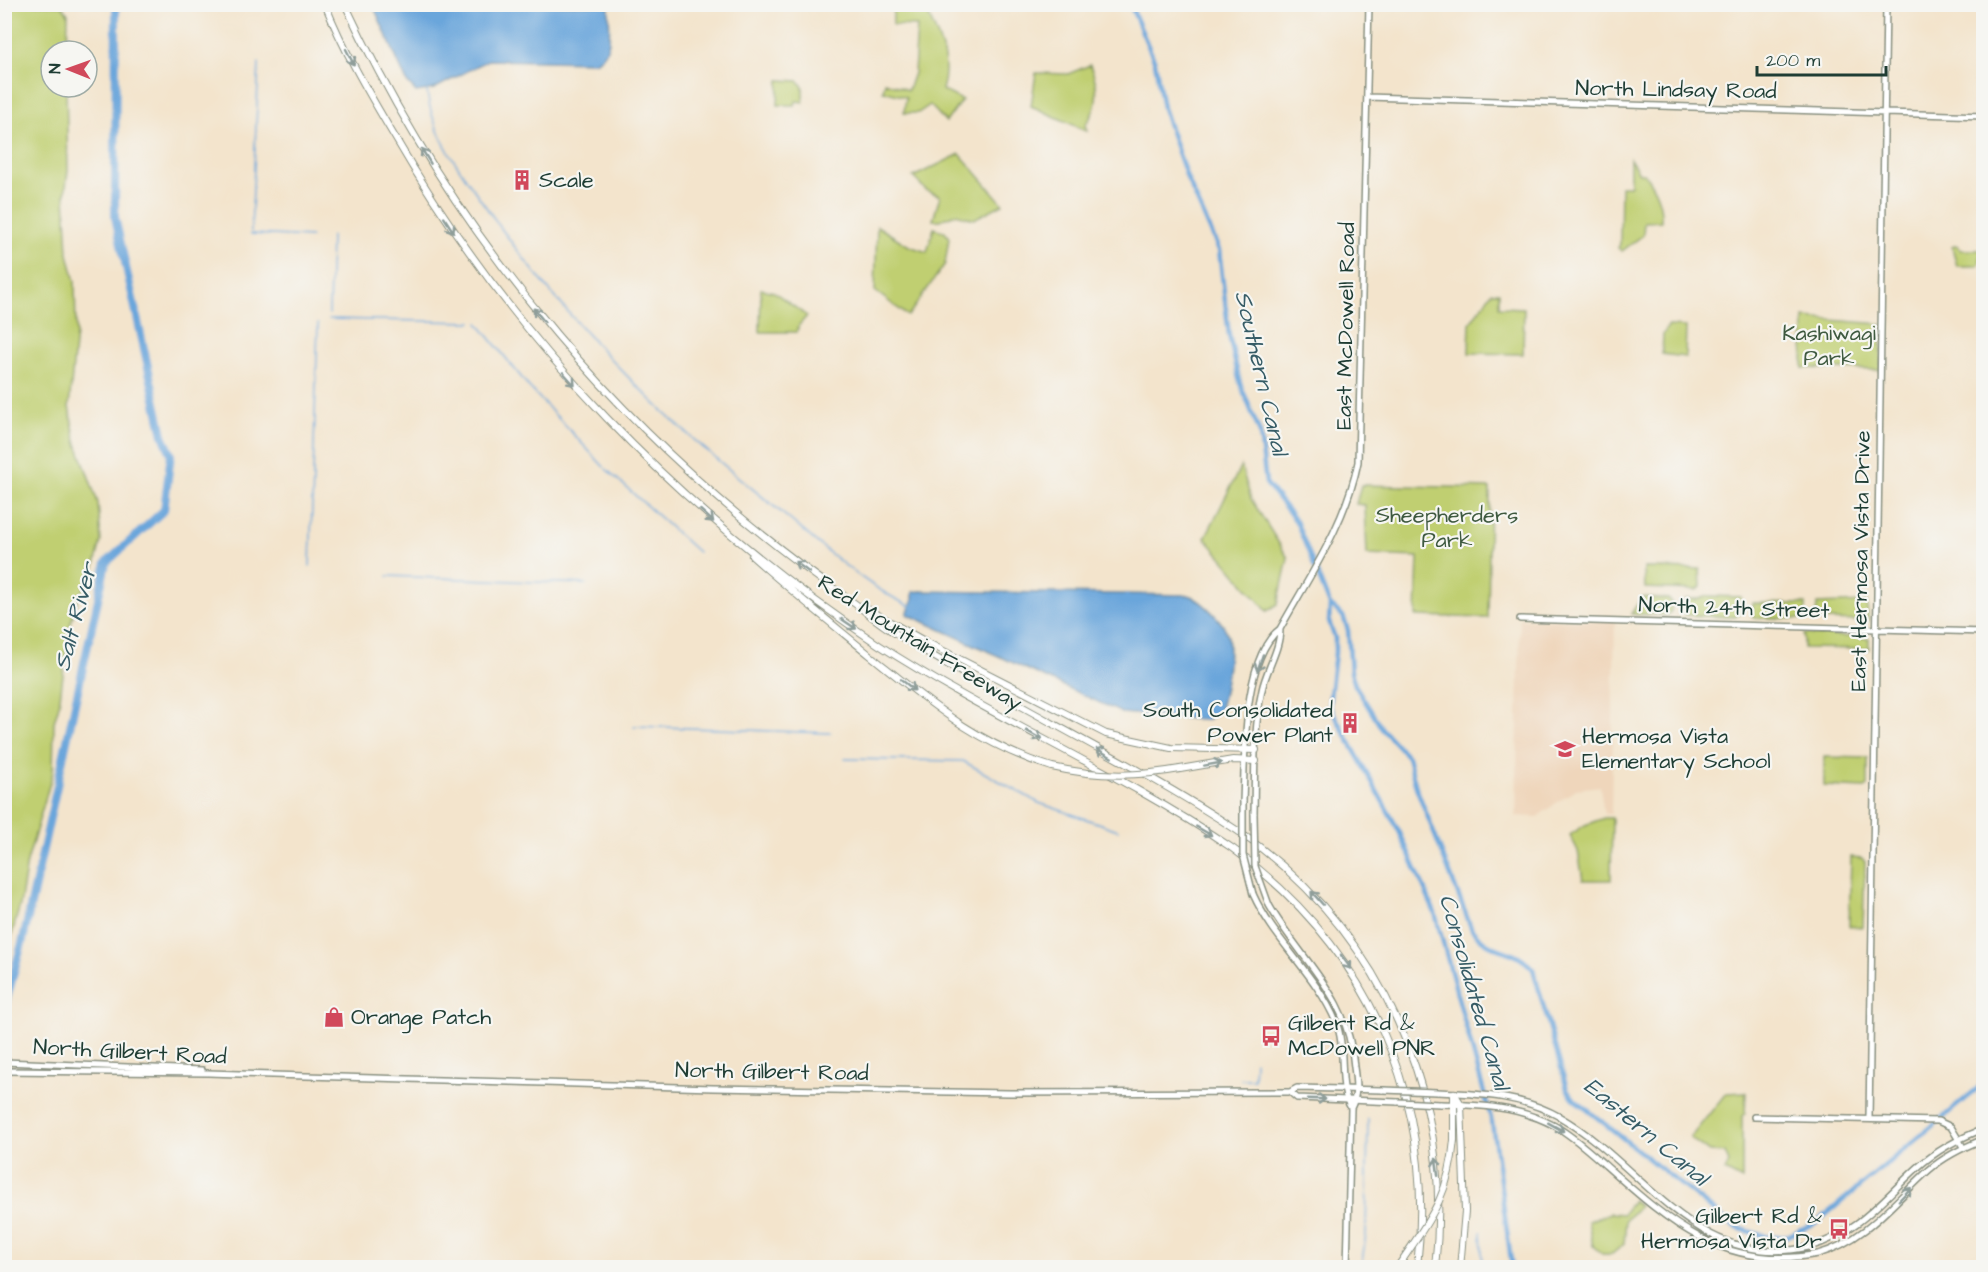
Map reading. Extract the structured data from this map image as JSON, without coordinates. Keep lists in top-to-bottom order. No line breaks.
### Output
{"streets":{"highway":["Red Mountain Freeway"],"main road":["North Lindsay Road","East McDowell Road","East Hermosa Vista Drive","North 24th Street","North Gilbert Road"]},"crossings":[["North Lindsay Road","East McDowell Road"],["North Lindsay Road","East Hermosa Vista Drive"],["East McDowell Road","North Gilbert Road"],["East Hermosa Vista Drive","North 24th Street"]],"water":["Southern Canal","Salt River","Consolidated Canal","Eastern Canal"],"parks":["Kashiwagi Park","Sheepherders Park"],"places":{"building":["Scale","South Consolidated Power Plant"],"school or university":["Hermosa Vista Elementary School"],"shop":["Orange Patch"],"bus stop":["Gilbert Rd & McDowell PNR","Gilbert Rd & Hermosa Vista Dr"]},"scale_bar":"200 m","north":"left"}
